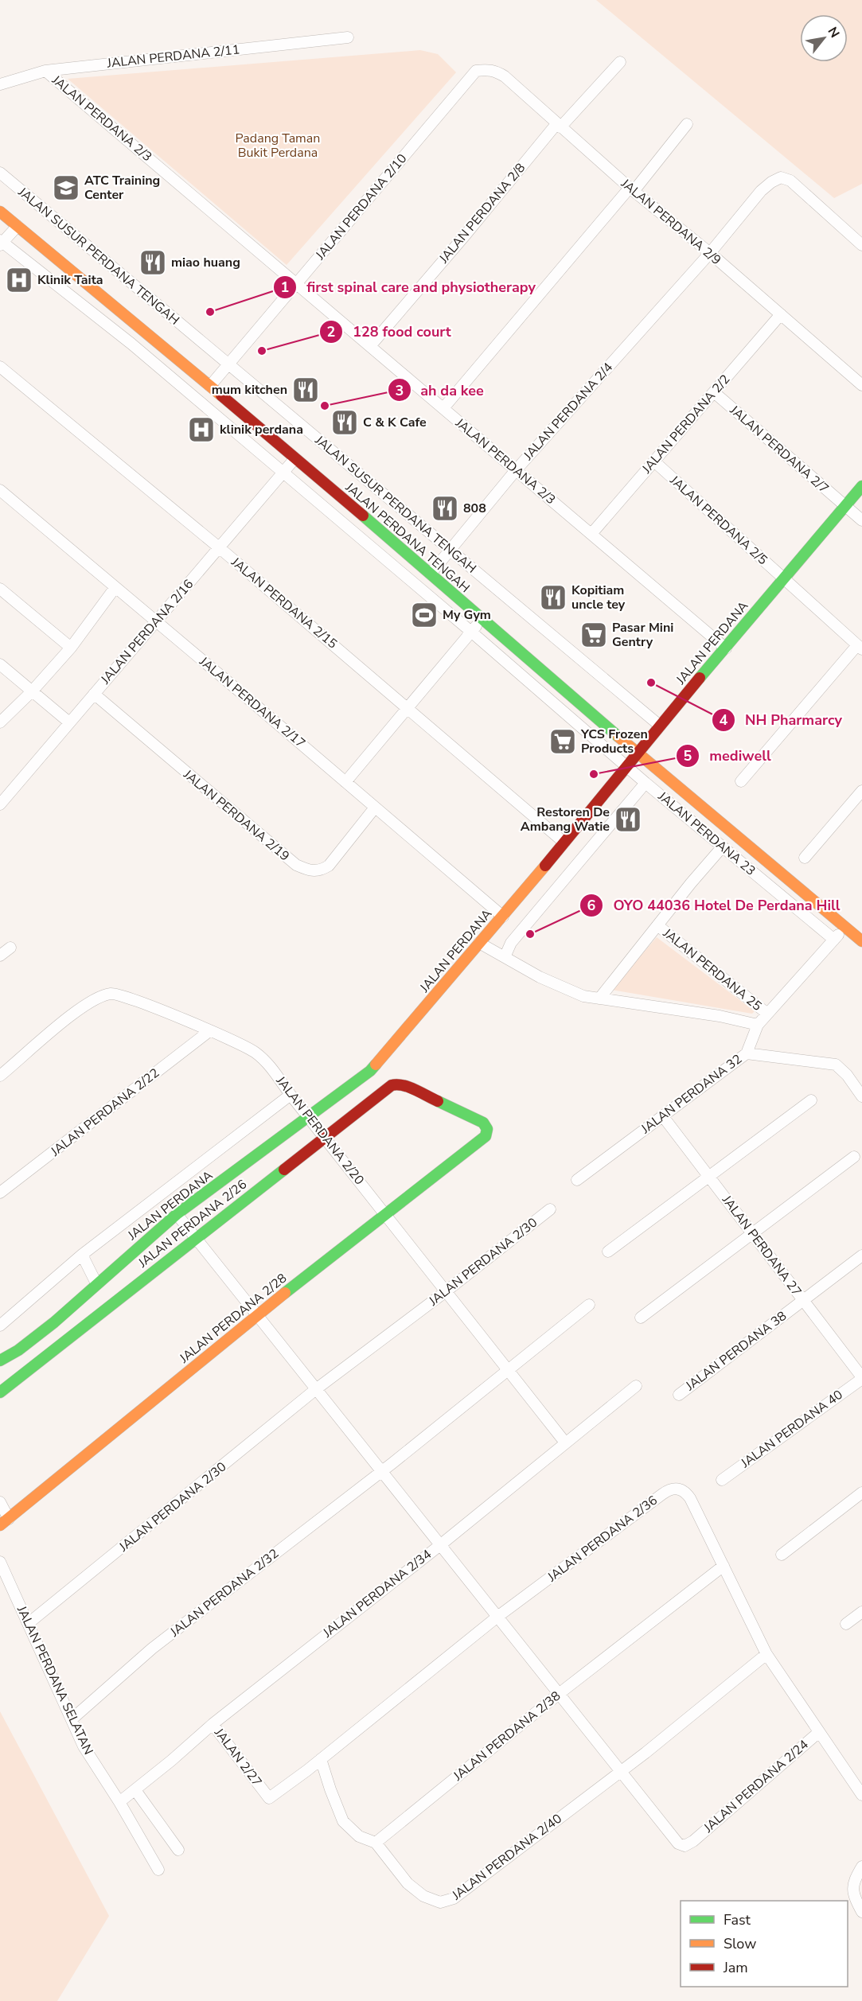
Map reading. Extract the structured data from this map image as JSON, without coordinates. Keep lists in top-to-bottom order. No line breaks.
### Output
{"streets":{"street":["JALAN PERDANA 2/11","JALAN PERDANA 2/3","JALAN PERDANA 2/10","JALAN PERDANA 2/8","JALAN PERDANA 2/9","JALAN SUSUR PERDANA TENGAH","JALAN PERDANA 2/4","JALAN PERDANA 2/2","JALAN PERDANA 2/7","JALAN PERDANA 2/5","JALAN PERDANA TENGAH","JALAN PERDANA 2/15","JALAN PERDANA 2/16","JALAN PERDANA","JALAN PERDANA 2/17","JALAN PERDANA 2/19","JALAN PERDANA 23","JALAN PERDANA 25","JALAN PERDANA 32","JALAN PERDANA 2/22","JALAN PERDANA 2/20","JALAN PERDANA 2/26","JALAN PERDANA 27","JALAN PERDANA 2/30","JALAN PERDANA 2/28","JALAN PERDANA 38","JALAN PERDANA 40","JALAN PERDANA 2/36","JALAN PERDANA 2/32","JALAN PERDANA 2/34","JALAN PERDANA SELATAN","JALAN PERDANA 2/38","JALAN 2/27","JALAN PERDANA 2/24","JALAN PERDANA 2/40"]},"crossings":[["JALAN PERDANA 2/11","JALAN PERDANA 2/3"],["JALAN PERDANA 2/3","JALAN PERDANA 2/10"],["JALAN PERDANA 2/3","JALAN PERDANA 2/8"],["JALAN PERDANA 2/3","JALAN PERDANA 2/4"],["JALAN PERDANA 2/3","JALAN PERDANA 2/2"],["JALAN PERDANA 2/3","JALAN PERDANA"],["JALAN PERDANA 2/10","JALAN PERDANA 2/9"],["JALAN PERDANA 2/10","JALAN SUSUR PERDANA TENGAH"],["JALAN PERDANA 2/10","JALAN PERDANA TENGAH"],["JALAN PERDANA 2/8","JALAN PERDANA 2/9"],["JALAN PERDANA 2/9","JALAN PERDANA 2/4"],["JALAN PERDANA 2/9","JALAN PERDANA 2/2"],["JALAN SUSUR PERDANA TENGAH","JALAN PERDANA 2/4"],["JALAN SUSUR PERDANA TENGAH","JALAN PERDANA"],["JALAN PERDANA 2/4","JALAN PERDANA TENGAH"],["JALAN PERDANA 2/2","JALAN PERDANA 2/7"],["JALAN PERDANA 2/2","JALAN PERDANA 2/5"],["JALAN PERDANA 2/7","JALAN PERDANA"],["JALAN PERDANA 2/5","JALAN PERDANA"],["JALAN PERDANA TENGAH","JALAN PERDANA 2/16"],["JALAN PERDANA TENGAH","JALAN PERDANA"],["JALAN PERDANA TENGAH","JALAN PERDANA 25"],["JALAN PERDANA 2/15","JALAN PERDANA 2/16"],["JALAN PERDANA 2/15","JALAN PERDANA"],["JALAN PERDANA 2/16","JALAN PERDANA 2/17"],["JALAN PERDANA 2/16","JALAN PERDANA 2/19"],["JALAN PERDANA","JALAN PERDANA 2/17"],["JALAN PERDANA","JALAN PERDANA 23"],["JALAN PERDANA","JALAN PERDANA 2/20"],["JALAN PERDANA 2/17","JALAN PERDANA 2/19"],["JALAN PERDANA 23","JALAN PERDANA 25"],["JALAN PERDANA 25","JALAN PERDANA 32"],["JALAN PERDANA 32","JALAN PERDANA 27"],["JALAN PERDANA 2/22","JALAN PERDANA 2/20"],["JALAN PERDANA 2/20","JALAN PERDANA 2/26"],["JALAN PERDANA 2/20","JALAN PERDANA 2/30"],["JALAN PERDANA 2/20","JALAN PERDANA 2/28"],["JALAN PERDANA 2/20","JALAN PERDANA 2/32"],["JALAN PERDANA 2/20","JALAN PERDANA 2/34"],["JALAN PERDANA 2/26","JALAN PERDANA 2/28"],["JALAN PERDANA 27","JALAN PERDANA 38"],["JALAN PERDANA 27","JALAN PERDANA 40"],["JALAN PERDANA 2/30","JALAN PERDANA SELATAN"],["JALAN PERDANA 2/36","JALAN PERDANA 2/38"],["JALAN PERDANA 2/36","JALAN 2/27"],["JALAN PERDANA 2/36","JALAN PERDANA 2/24"],["JALAN PERDANA 2/36","JALAN PERDANA 2/40"],["JALAN PERDANA 2/32","JALAN PERDANA SELATAN"],["JALAN PERDANA 2/34","JALAN PERDANA SELATAN"],["JALAN PERDANA 2/34","JALAN 2/27"],["JALAN PERDANA 2/38","JALAN PERDANA 2/40"],["JALAN PERDANA 2/24","JALAN PERDANA 2/40"]],"parks":["Padang Taman Bukit Perdana"],"places":{"school or university":["ATC Training Center"],"restaurant":["miao huang","mum kitchen","C & K Cafe","808","Kopitiam uncle tey","Restoren De Ambang Watie"],"hospital":["Klinik Taita","klinik perdana"],"other":["first spinal care and physiotherapy","128 food court","ah da kee","NH Pharmarcy","mediwell","OYO 44036 Hotel De Perdana Hill"],"sports":["My Gym"],"supermarket":["Pasar Mini Gentry","YCS Frozen Products"]},"legend":["Fast","Slow","Jam"],"north":"top right"}
